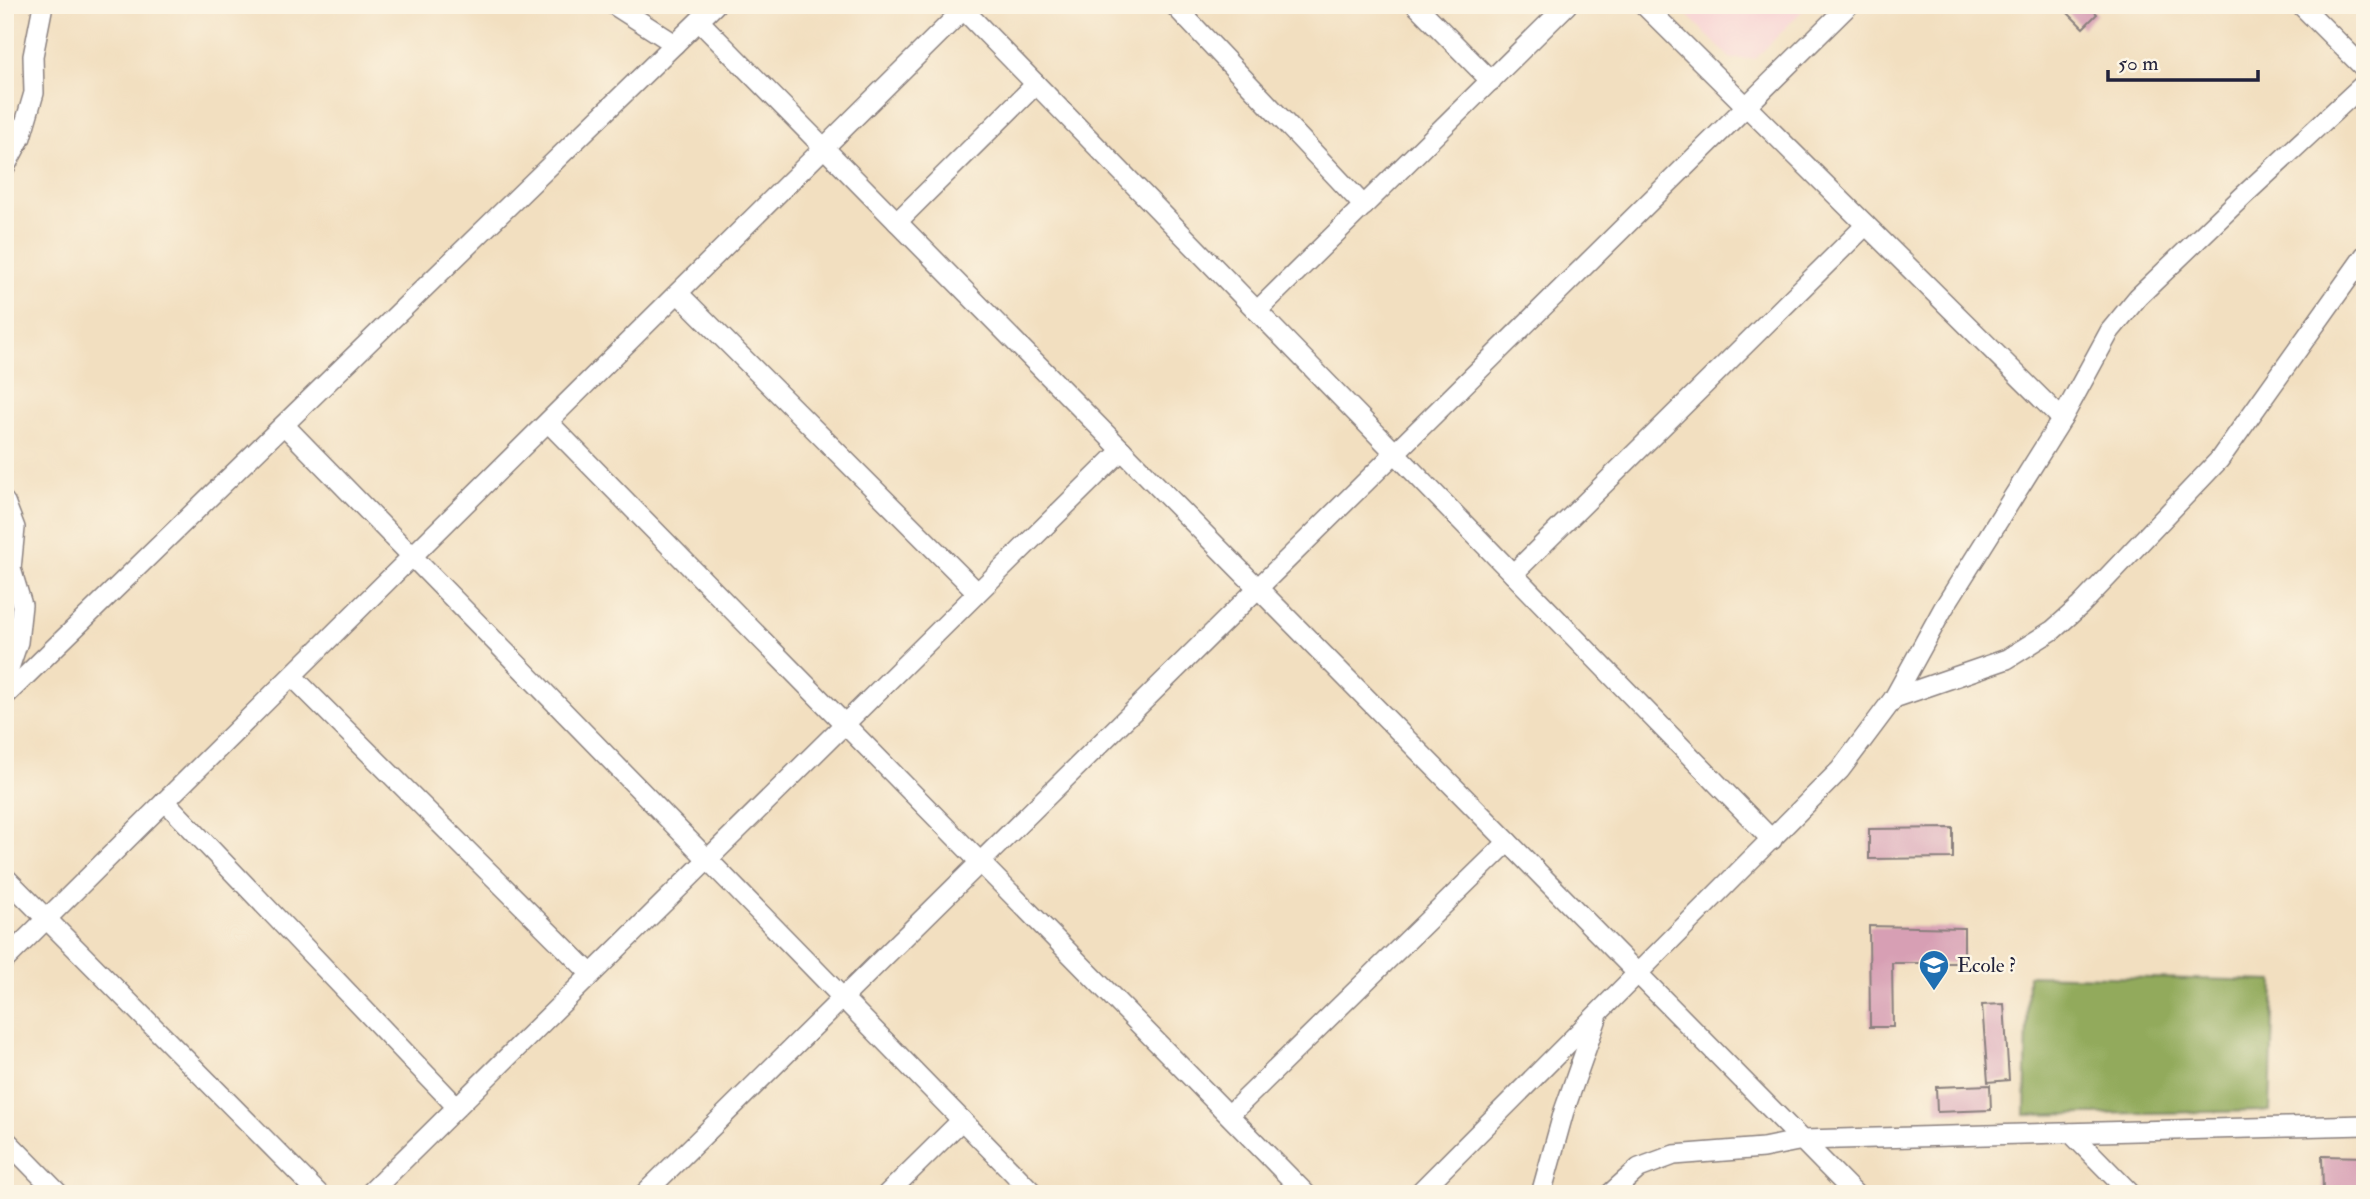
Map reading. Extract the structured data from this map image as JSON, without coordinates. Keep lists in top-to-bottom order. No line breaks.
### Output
{"places":{"school or university":["Ecole ?"]},"scale_bar":"50 m"}
